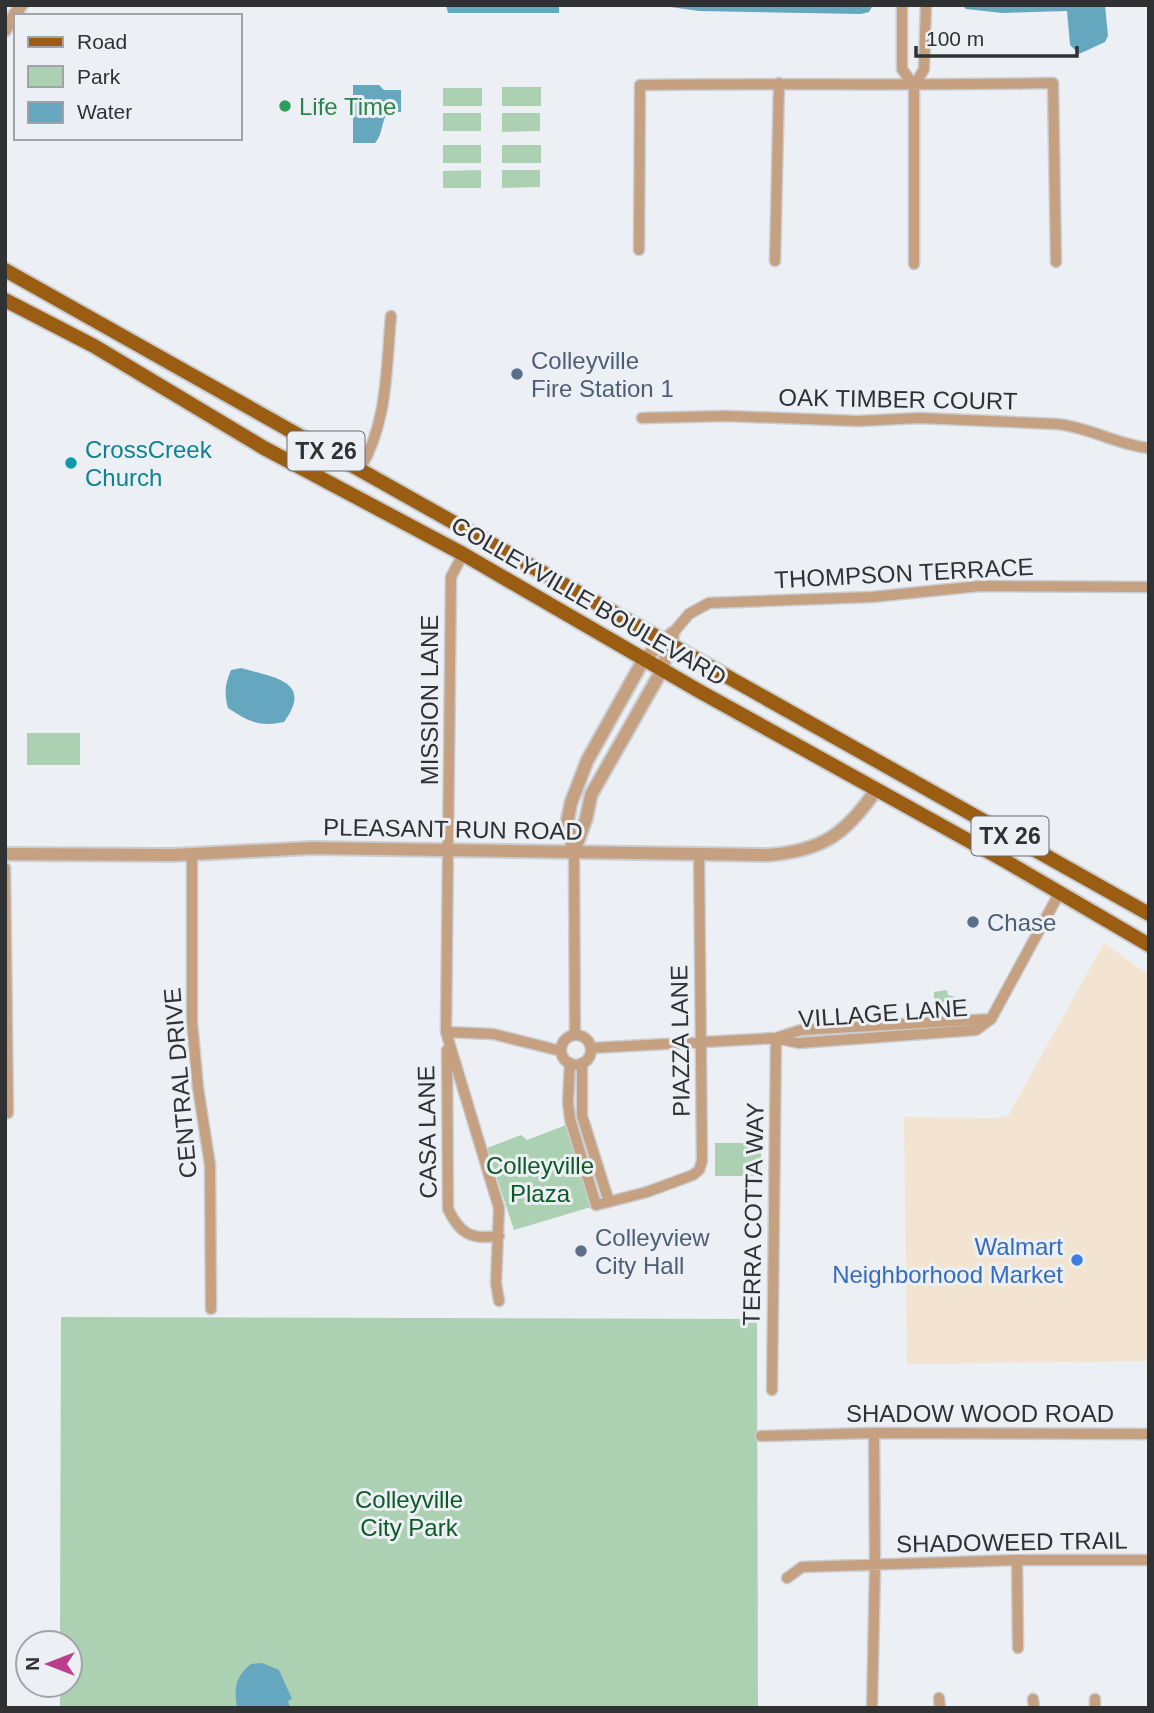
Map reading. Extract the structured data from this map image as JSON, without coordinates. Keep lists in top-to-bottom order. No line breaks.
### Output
{"streets":{"main road":["TX 26","COLLEYVILLE BOULEVARD"],"street":["OAK TIMBER COURT","THOMPSON TERRACE","MISSION LANE","PLEASANT RUN ROAD","VILLAGE LANE","PIAZZA LANE","CENTRAL DRIVE","CASA LANE","TERRA COTTA WAY","SHADOW WOOD ROAD","SHADOWEED TRAIL"]},"crossings":[["THOMPSON TERRACE","COLLEYVILLE BOULEVARD"],["COLLEYVILLE BOULEVARD","MISSION LANE"],["COLLEYVILLE BOULEVARD","PLEASANT RUN ROAD"],["COLLEYVILLE BOULEVARD","VILLAGE LANE"],["MISSION LANE","PLEASANT RUN ROAD"],["MISSION LANE","CASA LANE"],["PLEASANT RUN ROAD","PIAZZA LANE"],["PLEASANT RUN ROAD","CENTRAL DRIVE"],["VILLAGE LANE","PIAZZA LANE"],["VILLAGE LANE","TERRA COTTA WAY"]],"parks":["Colleyville Plaza","Colleyville City Park"],"places":["Life Time","Colleyville Fire Station 1","CrossCreek Church","Chase","Colleyview City Hall","Walmart Neighborhood Market"],"legend":["Road","Park","Water"],"scale_bar":"100 m","north":"left"}
